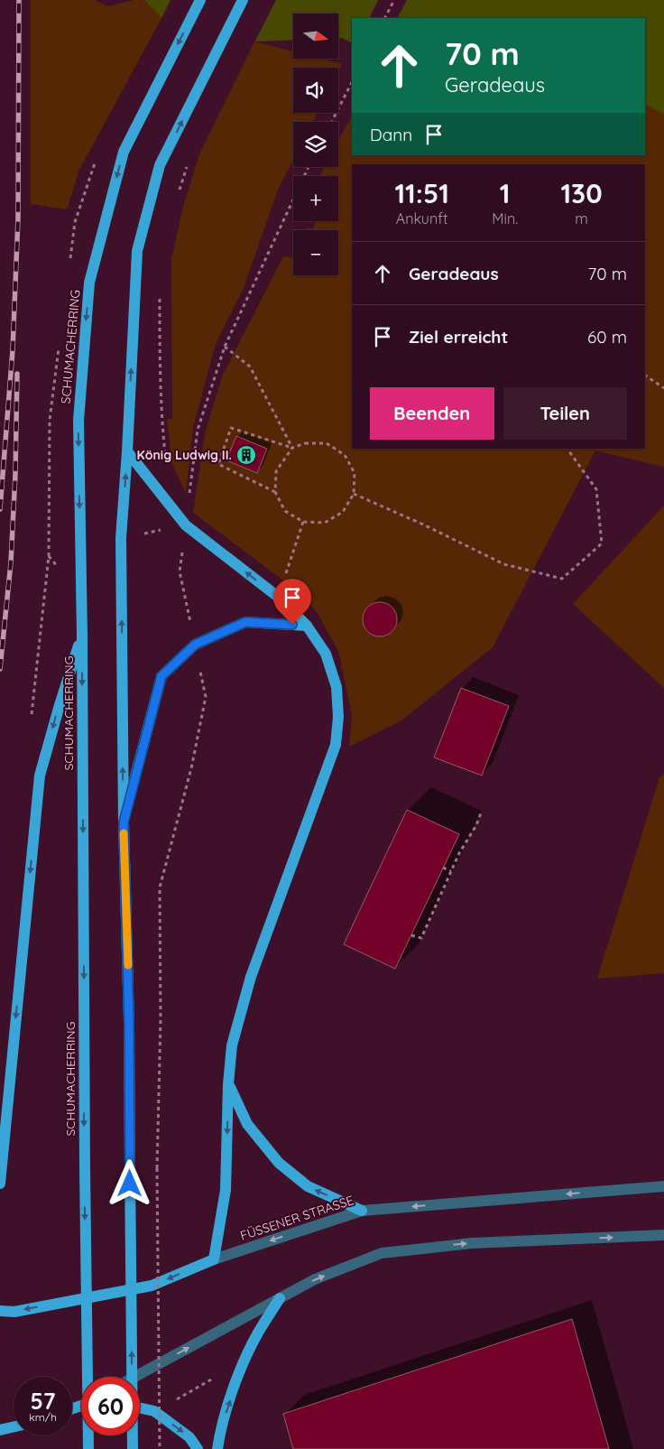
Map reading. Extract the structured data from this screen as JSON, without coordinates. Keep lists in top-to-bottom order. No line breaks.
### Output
{"streets":{"main road":["SCHUMACHERRING","FÜSSENER STRASSE"]},"places":{"building":["König Ludwig II."]},"north":"right","page":{"map_buttons":["+","−"],"turn":["70 m","Geradeaus"],"then":"Dann","eta":["11:51","Ankunft","1","Min.","130","m"],"list":[{"name":"Geradeaus","value":"70 m"},{"name":"Ziel erreicht","value":"60 m"}],"buttons":["Beenden","Teilen"],"speed":"57 km/h","limit":"60"}}
